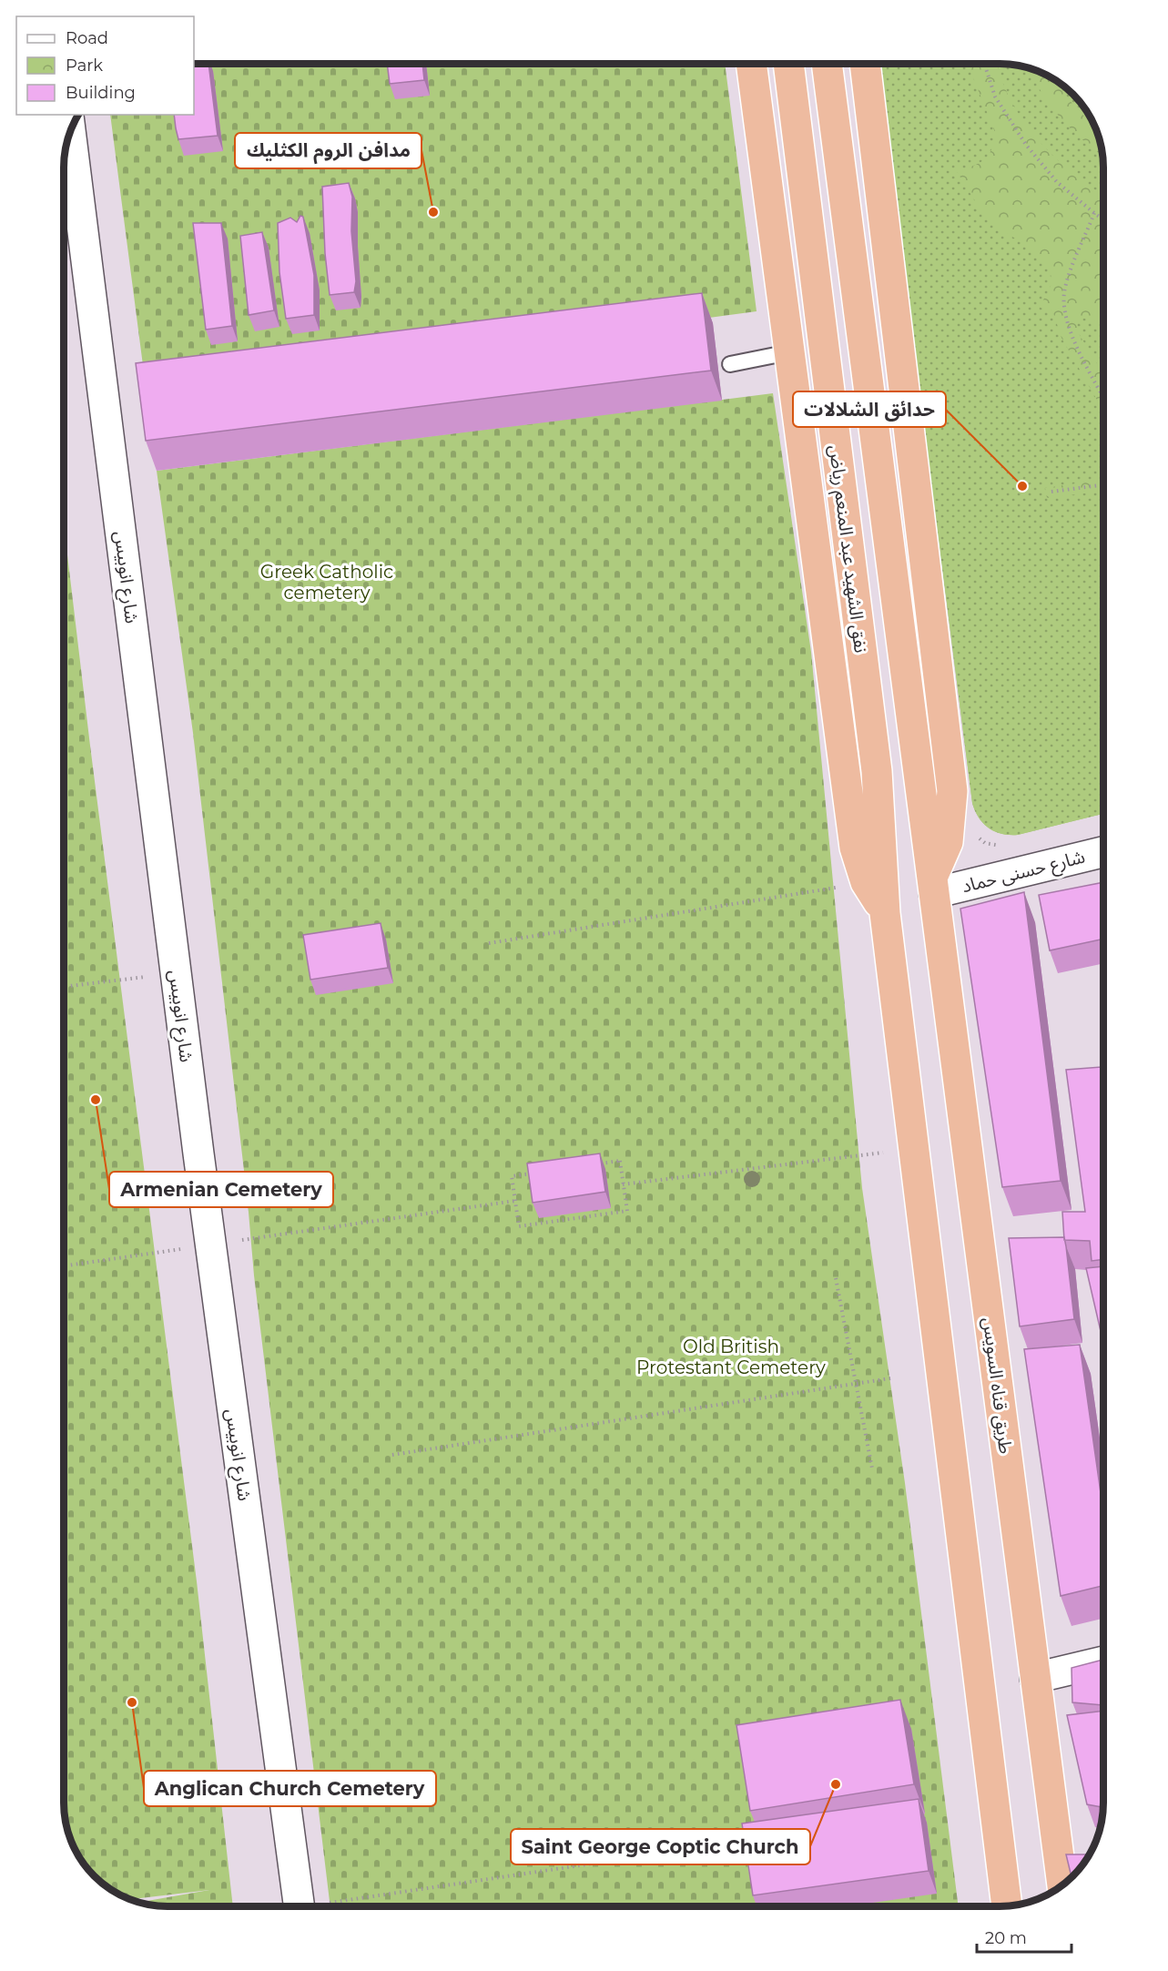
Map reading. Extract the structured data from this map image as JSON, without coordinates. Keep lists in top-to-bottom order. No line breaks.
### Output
{"streets":{"highway":["نفق الشهيد عبد المنعم رياض","طريق قناه السويس"],"street":["شارع انوبيس","شارع حسنى حماد"]},"crossings":[["شارع حسنى حماد","طريق قناه السويس"]],"parks":["Greek Catholic cemetery","Old British Protestant Cemetery"],"places":["مدافن الروم الكثليك","حدائق الشلالات","Armenian Cemetery","Anglican Church Cemetery","Saint George Coptic Church"],"legend":["Road","Park","Building"],"scale_bar":"20 m"}
